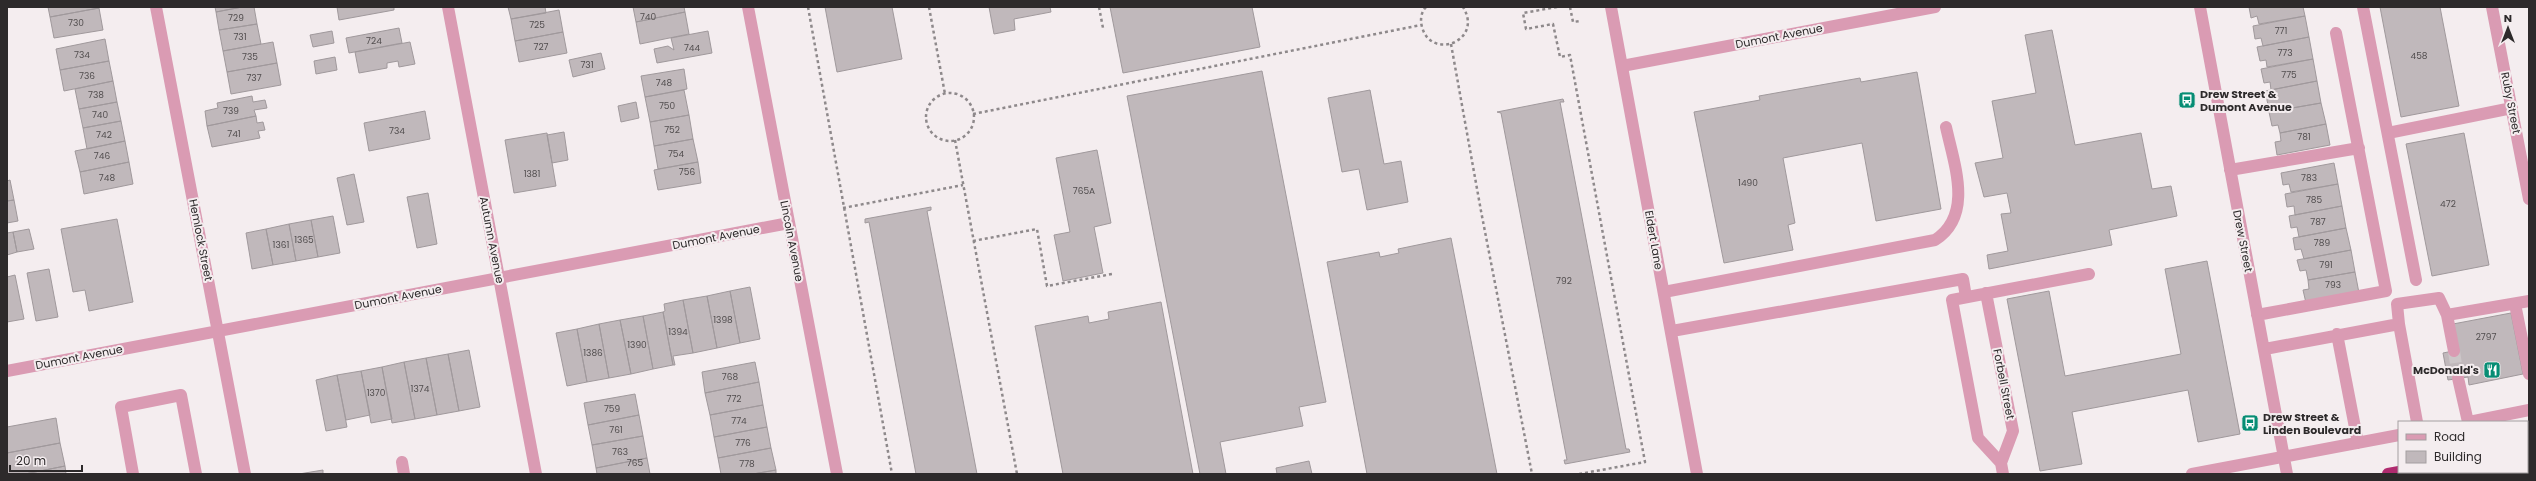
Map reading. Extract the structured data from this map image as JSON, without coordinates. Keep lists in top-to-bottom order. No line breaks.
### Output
{"streets":{"street":["Dumont Avenue","Ruby Street","Hemlock Street","Autumn Avenue","Eldert Lane","Lincoln Avenue","Drew Street","Forbell Street"]},"crossings":[["Dumont Avenue","Hemlock Street"],["Dumont Avenue","Autumn Avenue"],["Dumont Avenue","Eldert Lane"],["Dumont Avenue","Lincoln Avenue"]],"places":{"bus stop":["Drew Street & Dumont Avenue","Drew Street & Linden Boulevard"],"restaurant":["McDonald's"]},"house_numbers":["740","729","730","725","771","731","724","727","744","773","734","458","735","731","775","736","737","748","738","750","739","740","752","734","741","742","781","754","746","756","1381","748","783","1490","765A","785","472","787","1365","789","1361","791","792","793","1398","1394","2797","1390","1386","768","1374","1370","772","759","774","761","776","763","765","778"],"legend":["Road","Building"],"scale_bar":"20 m","north":"top"}
